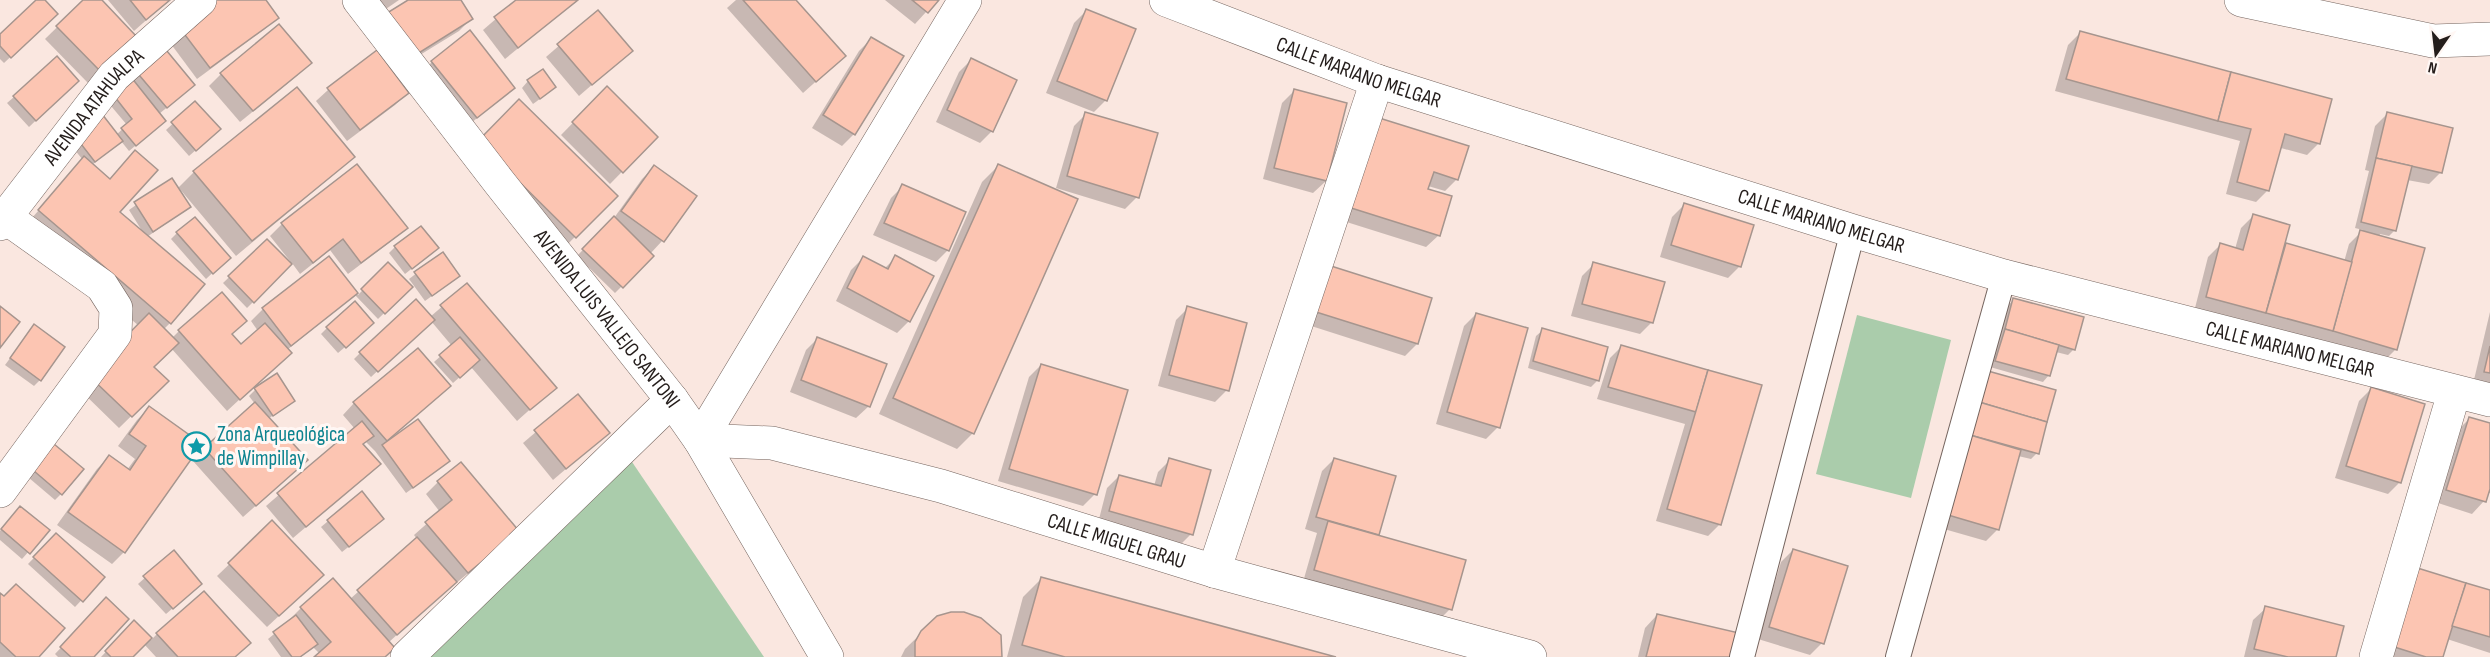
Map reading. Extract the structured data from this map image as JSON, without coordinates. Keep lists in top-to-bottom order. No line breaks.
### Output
{"streets":{"street":["CALLE MARIANO MELGAR","AVENIDA ATAHUALPA","AVENIDA LUIS VALLEJO SANTONI","CALLE MIGUEL GRAU"]},"crossings":[["AVENIDA LUIS VALLEJO SANTONI","CALLE MIGUEL GRAU"]],"places":{"place":["Zona Arqueológica de Wimpillay"]},"north":"bottom"}
